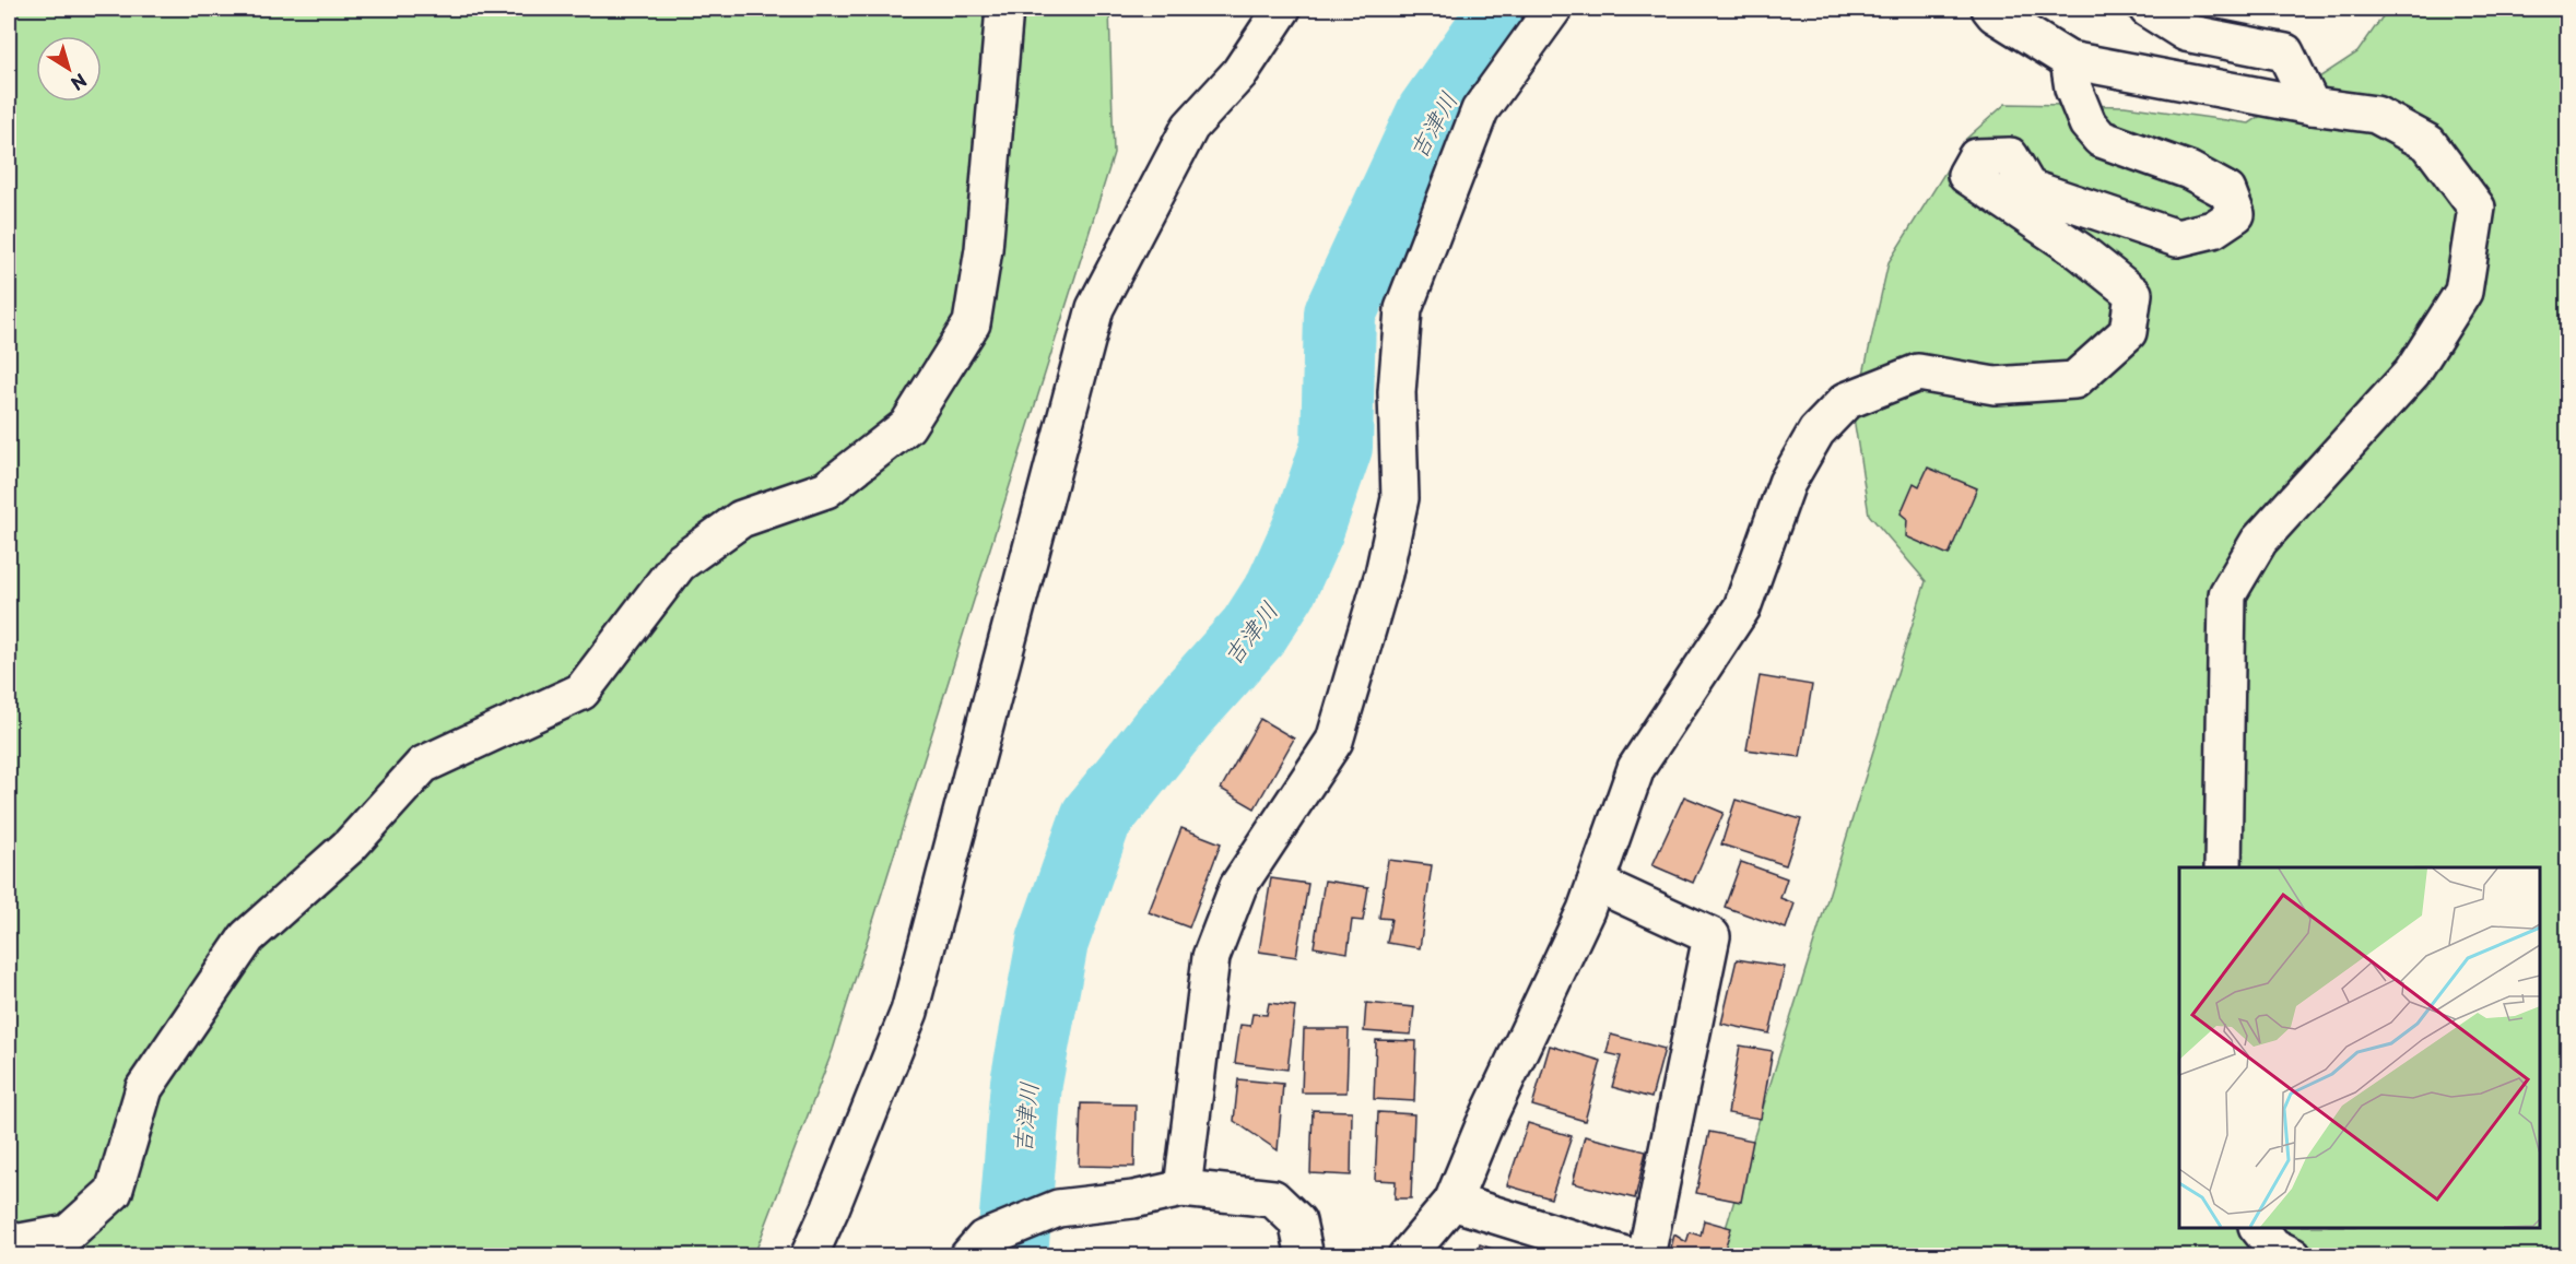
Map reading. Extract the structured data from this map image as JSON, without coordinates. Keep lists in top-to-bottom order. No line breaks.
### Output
{"water":["吉津川"],"north":"bottom right"}
